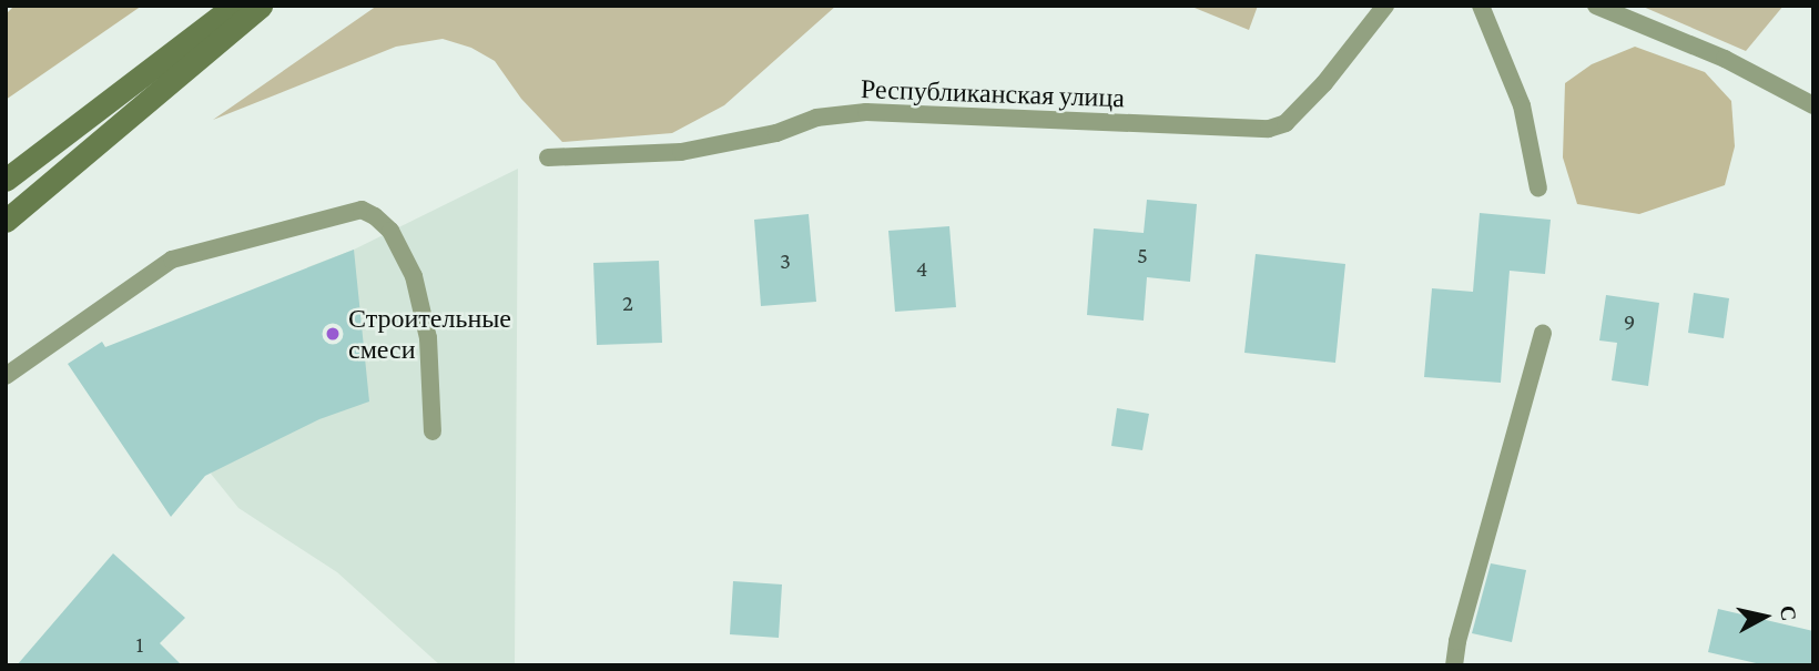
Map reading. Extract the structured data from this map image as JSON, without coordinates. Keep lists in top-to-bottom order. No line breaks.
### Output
{"streets":{"lane":["Республиканская улица"]},"places":["Строительные смеси"],"house_numbers":["5","3","4","2","9","1"],"north":"right"}
